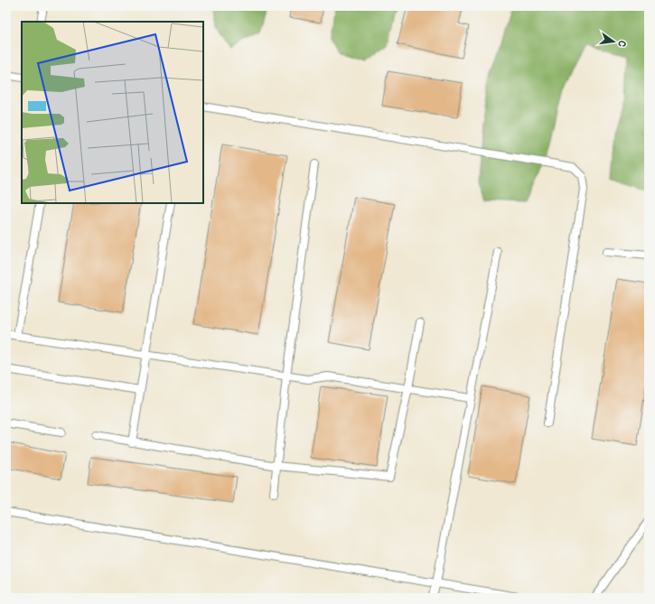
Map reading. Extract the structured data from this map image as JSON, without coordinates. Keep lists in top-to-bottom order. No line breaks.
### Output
{"north":"right"}
